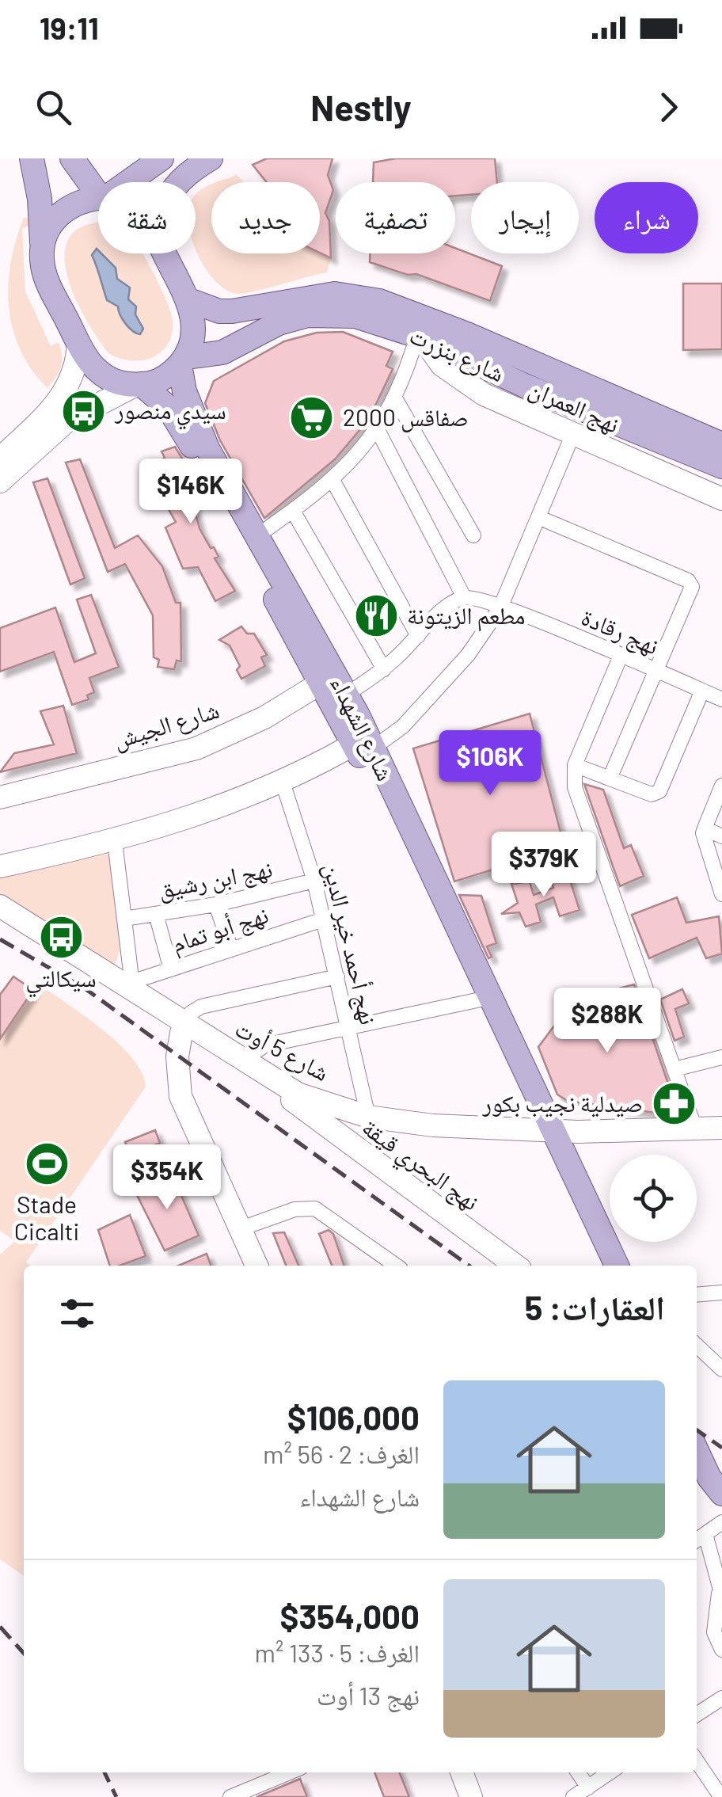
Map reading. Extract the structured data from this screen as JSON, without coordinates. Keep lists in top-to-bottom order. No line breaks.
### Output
{"streets":{"main road":["شارع بنزرت","نهج العمران","شارع الجيش","شارع الشهداء","شارع 5 أوت","نهج البحري قيقة"],"street":["نهج رقادة","نهج ابن رشيق","نهج أبو تمام","نهج أحمد خير الدين"]},"crossings":[["شارع بنزرت","نهج العمران"],["شارع بنزرت","شارع الشهداء"],["شارع الجيش","شارع الشهداء"],["شارع الشهداء","شارع 5 أوت"],["نهج ابن رشيق","نهج أحمد خير الدين"],["نهج أبو تمام","نهج أحمد خير الدين"],["نهج أبو تمام","شارع 5 أوت"],["نهج أحمد خير الدين","شارع 5 أوت"],["شارع 5 أوت","نهج البحري قيقة"]],"places":{"bus stop":["سيدي منصور","سيكالتي"],"supermarket":["صفاقس 2000"],"restaurant":["مطعم الزيتونة"],"pharmacy":["صيدلية نجيب بكور"],"sports":["Stade Cicalti"]},"page":{"status":"19:11","header":"Nestly","chip":["شراء","إيجار","تصفية","جديد","شقة"],"price":["$146K","$106K","$379K","$288K","$354K"],"heading":"العقارات: 5","list":[{"name":"$106,000","note":"الغرف: 2 · 56 m² · شارع الشهداء"},{"name":"$354,000","note":"الغرف: 5 · 133 m² · نهج 13 أوت"}]}}
